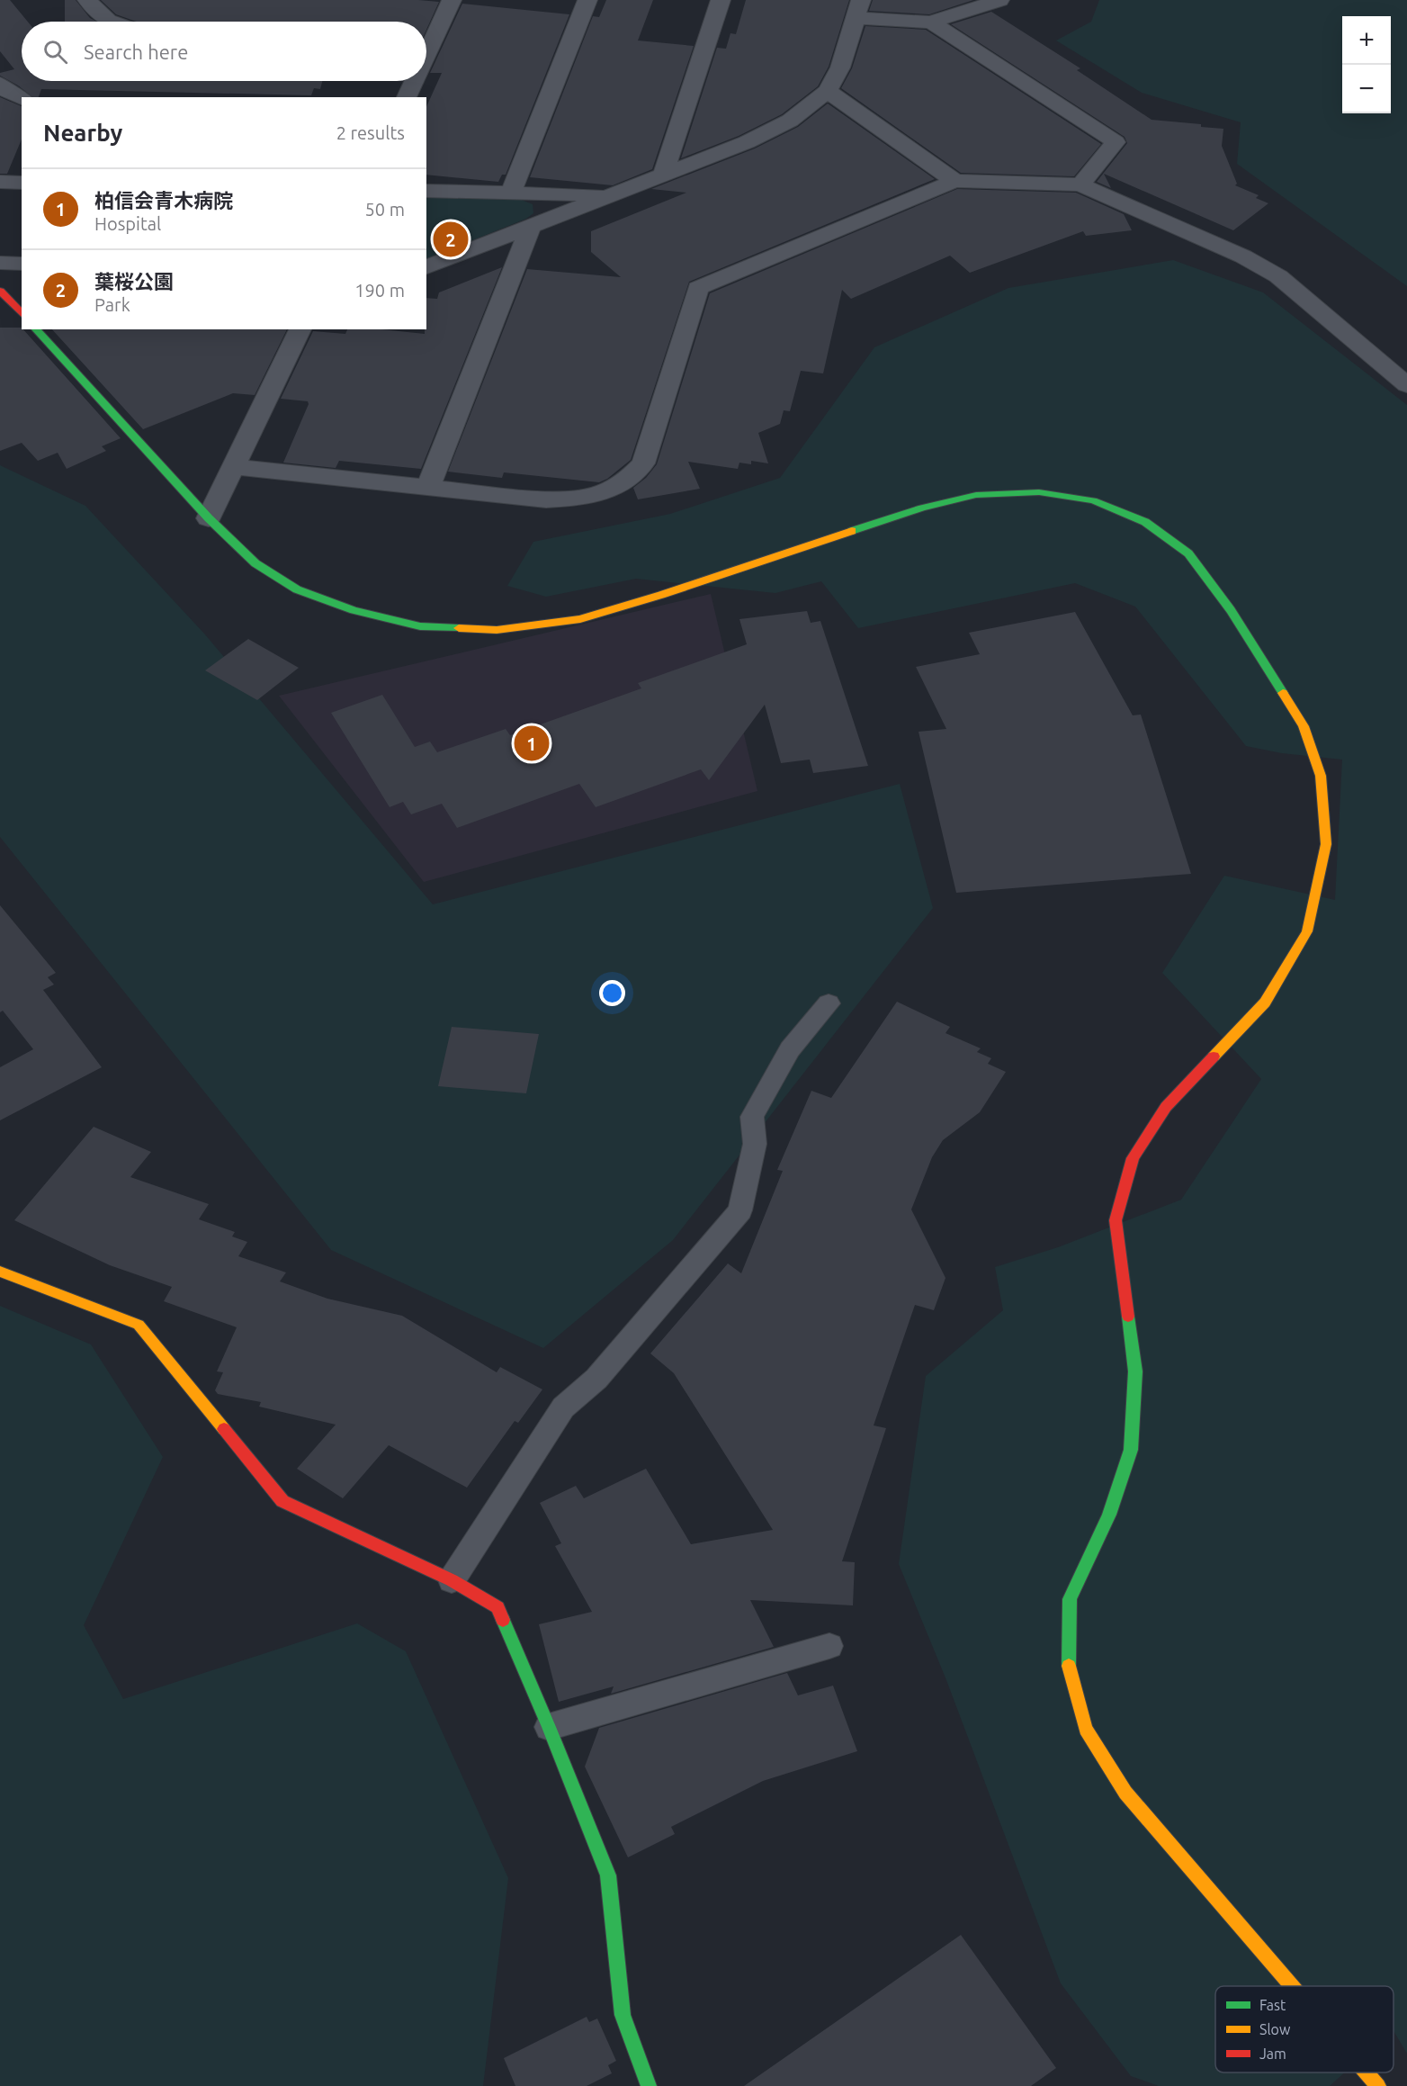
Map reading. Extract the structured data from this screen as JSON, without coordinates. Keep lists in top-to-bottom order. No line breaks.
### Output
{"legend":["Fast","Slow","Jam"],"page":{"map_buttons":["+","−"],"search":"Search here","heading":["Nearby","2 results"],"list":[{"mark":"1","name":"柏信会青木病院","note":"Hospital","value":"50 m"},{"mark":"2","name":"葉桜公園","note":"Park","value":"190 m"}],"pins":["2","1"]}}
